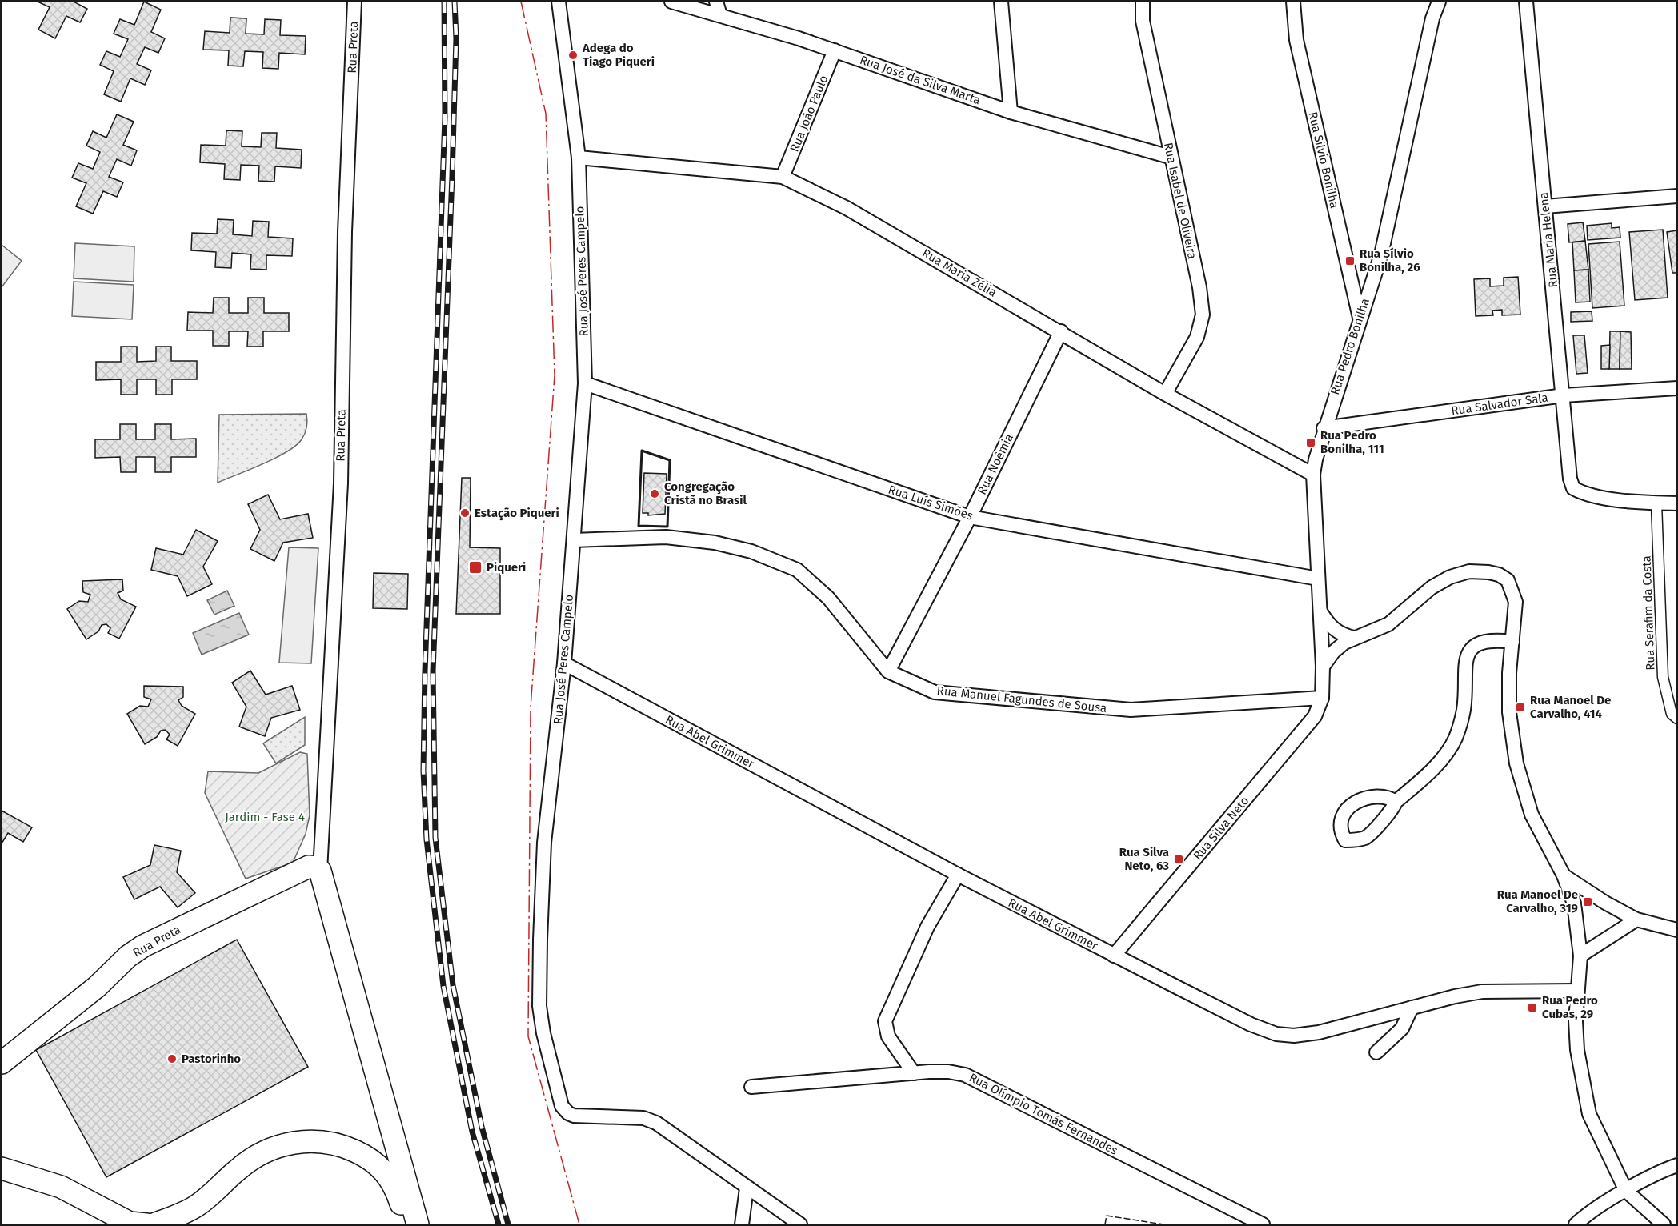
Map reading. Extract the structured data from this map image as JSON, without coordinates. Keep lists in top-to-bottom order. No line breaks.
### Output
{"streets":{"main road":["Rua Preta"],"street":["Rua José da Silva Marta","Rua João Paulo","Rua Silvio Bonilha","Rua Isabel de Oliveira","Rua Maria Helena","Rua José Peres Campelo","Rua Maria Zélia","Rua Pedro Bonilha","Rua Salvador Sala","Rua Noêmia","Rua Luís Simões","Rua Serafim da Costa","Rua Manuel Fagundes de Sousa","Rua Abel Grimmer","Rua Silva Neto","Rua Olímpio Tomás Fernandes"]},"crossings":[["Rua José da Silva Marta","Rua João Paulo"],["Rua José da Silva Marta","Rua Isabel de Oliveira"],["Rua João Paulo","Rua Maria Zélia"],["Rua Silvio Bonilha","Rua Pedro Bonilha"],["Rua Isabel de Oliveira","Rua Maria Zélia"],["Rua Maria Helena","Rua Salvador Sala"],["Rua Maria Helena","Rua Serafim da Costa"],["Rua José Peres Campelo","Rua Maria Zélia"],["Rua José Peres Campelo","Rua Luís Simões"],["Rua José Peres Campelo","Rua Manuel Fagundes de Sousa"],["Rua José Peres Campelo","Rua Abel Grimmer"],["Rua Maria Zélia","Rua Pedro Bonilha"],["Rua Maria Zélia","Rua Noêmia"],["Rua Pedro Bonilha","Rua Salvador Sala"],["Rua Pedro Bonilha","Rua Luís Simões"],["Rua Pedro Bonilha","Rua Manuel Fagundes de Sousa"],["Rua Pedro Bonilha","Rua Silva Neto"],["Rua Noêmia","Rua Luís Simões"],["Rua Noêmia","Rua Manuel Fagundes de Sousa"],["Rua Manuel Fagundes de Sousa","Rua Silva Neto"],["Rua Abel Grimmer","Rua Silva Neto"]],"parks":["Jardim - Fase 4"],"places":{"other":["Adega do Tiago Piqueri","Congregação Cristã no Brasil","Estação Piqueri","Pastorinho"],"transit":["Rua Sílvio Bonilha, 26","Rua Pedro Bonilha, 111","Piqueri","Rua Manoel De Carvalho, 414","Rua Silva Neto, 63","Rua Manoel De Carvalho, 319","Rua Pedro Cubas, 29"]}}
